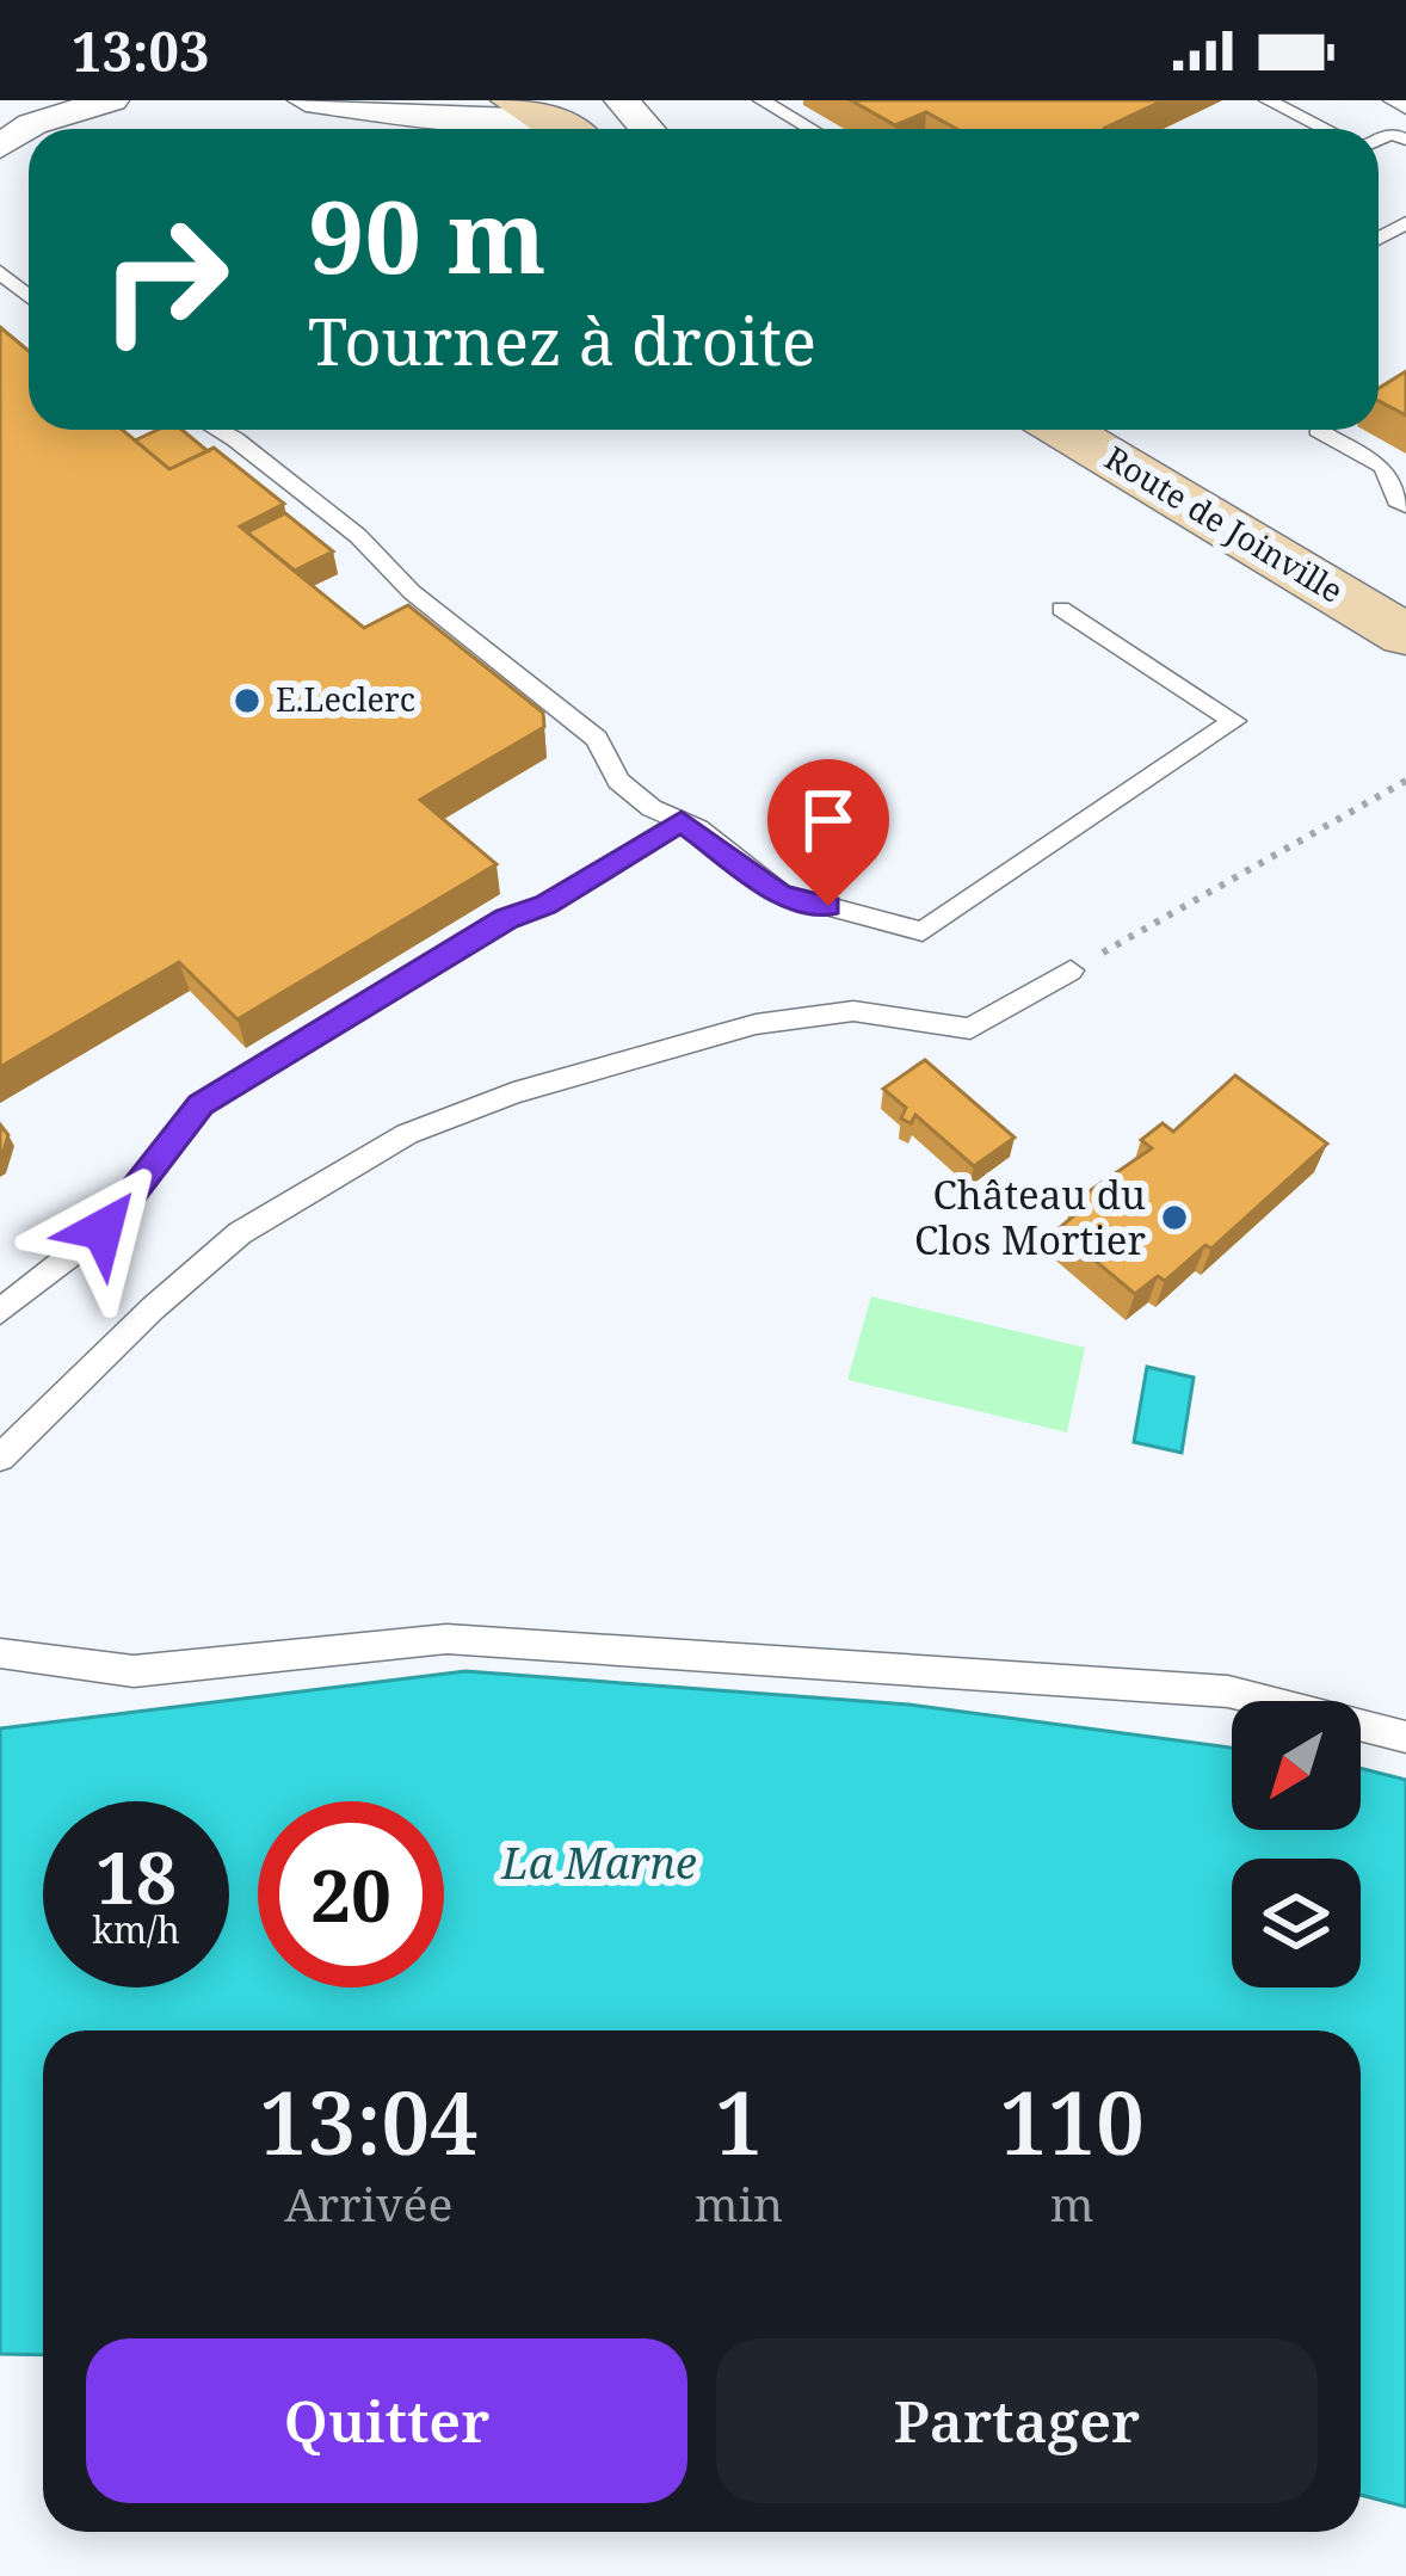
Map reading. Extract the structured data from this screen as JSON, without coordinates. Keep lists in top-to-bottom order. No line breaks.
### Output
{"streets":{"main road":["Route de Joinville"]},"water":["La Marne"],"places":["E.Leclerc","Château du Clos Mortier"],"north":"bottom left","page":{"status":"13:03","turn":["90 m","Tournez à droite"],"speed":"18 km/h","limit":"20","eta":["13:04","Arrivée","1","min","110","m"],"buttons":["Quitter","Partager"]}}
